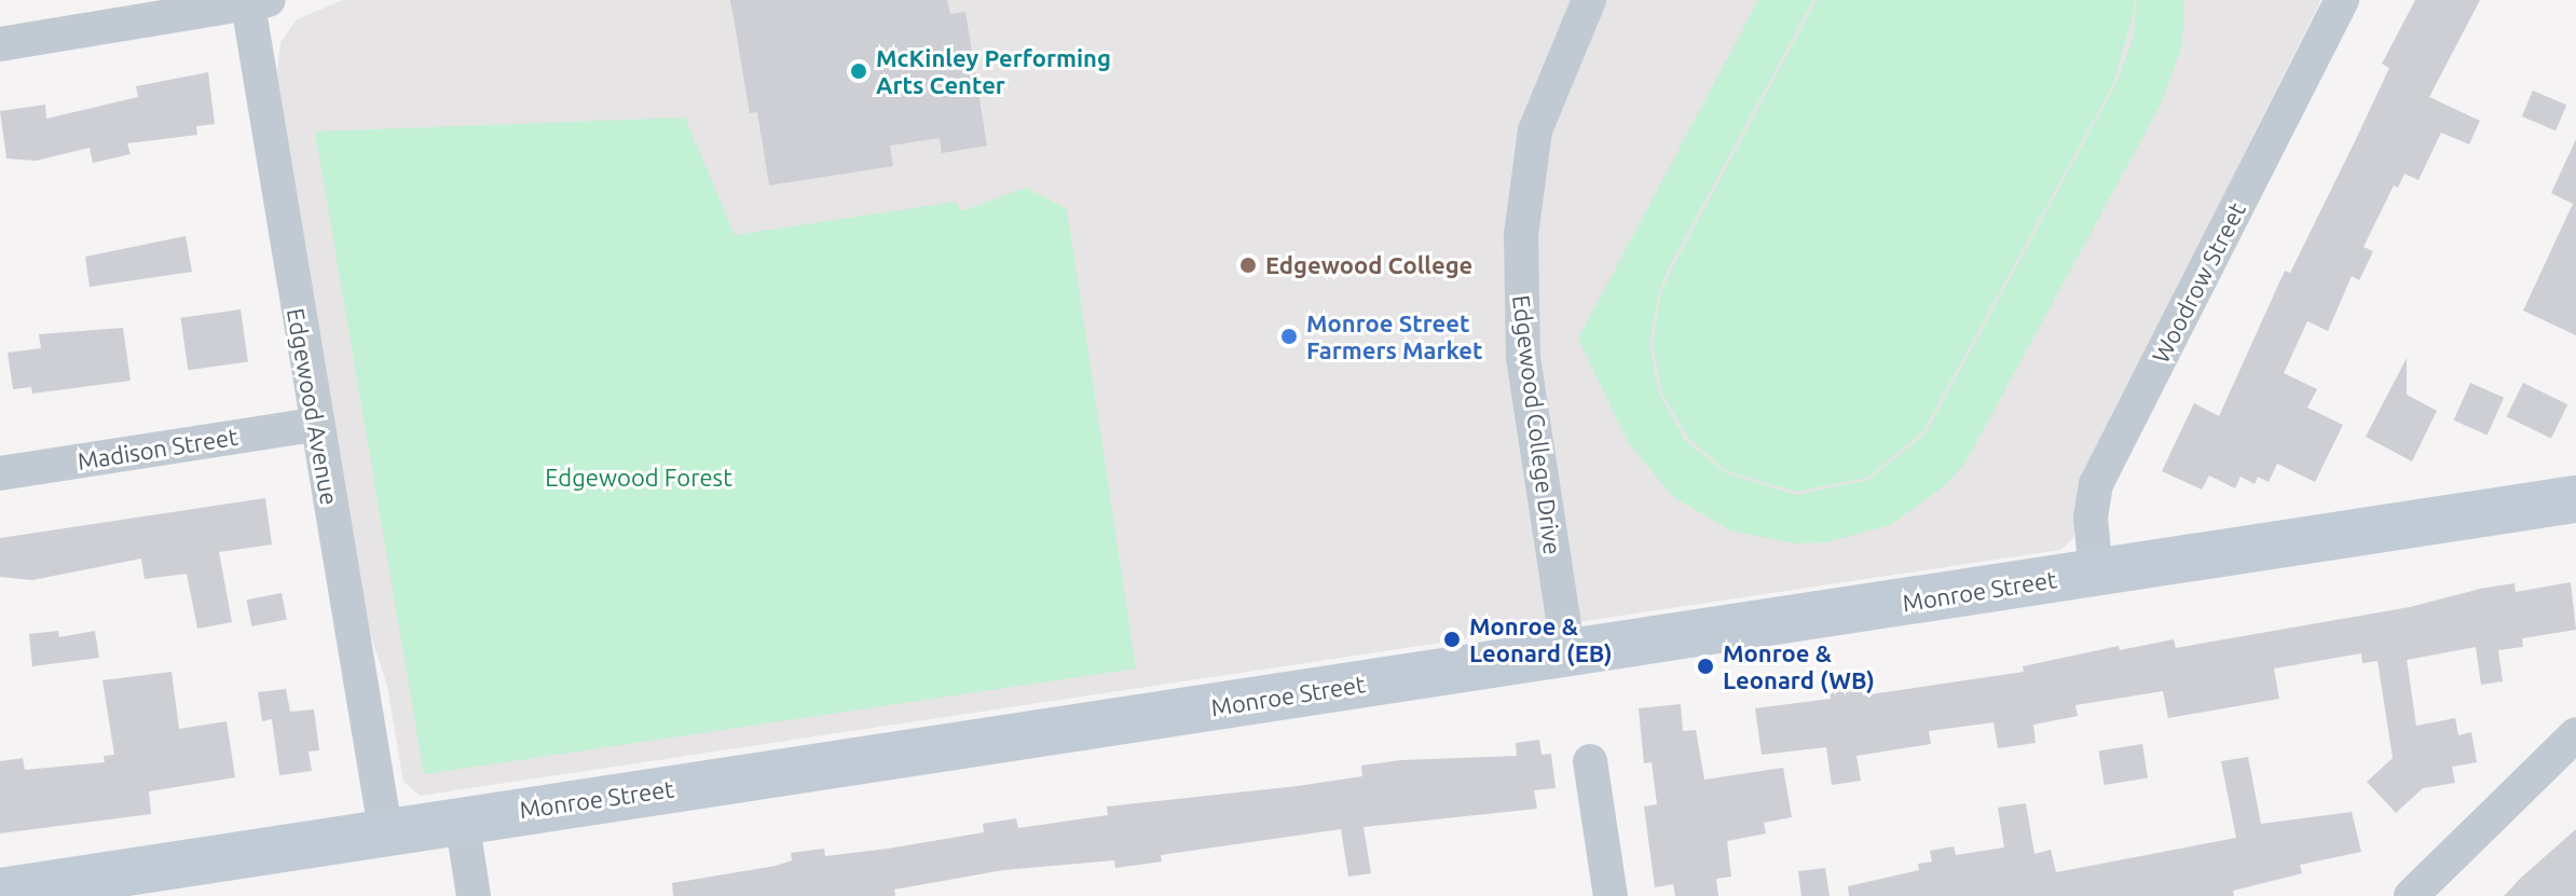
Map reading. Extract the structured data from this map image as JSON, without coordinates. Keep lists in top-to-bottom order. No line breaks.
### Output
{"streets":{"main road":["Monroe Street"],"street":["Woodrow Street","Edgewood Avenue","Edgewood College Drive","Madison Street"]},"crossings":[["Woodrow Street","Monroe Street"],["Edgewood Avenue","Madison Street"],["Edgewood Avenue","Monroe Street"],["Edgewood College Drive","Monroe Street"]],"parks":["Edgewood Forest"],"places":["McKinley Performing Arts Center","Edgewood College","Monroe Street Farmers Market","Monroe & Leonard (EB)","Monroe & Leonard (WB)"]}
